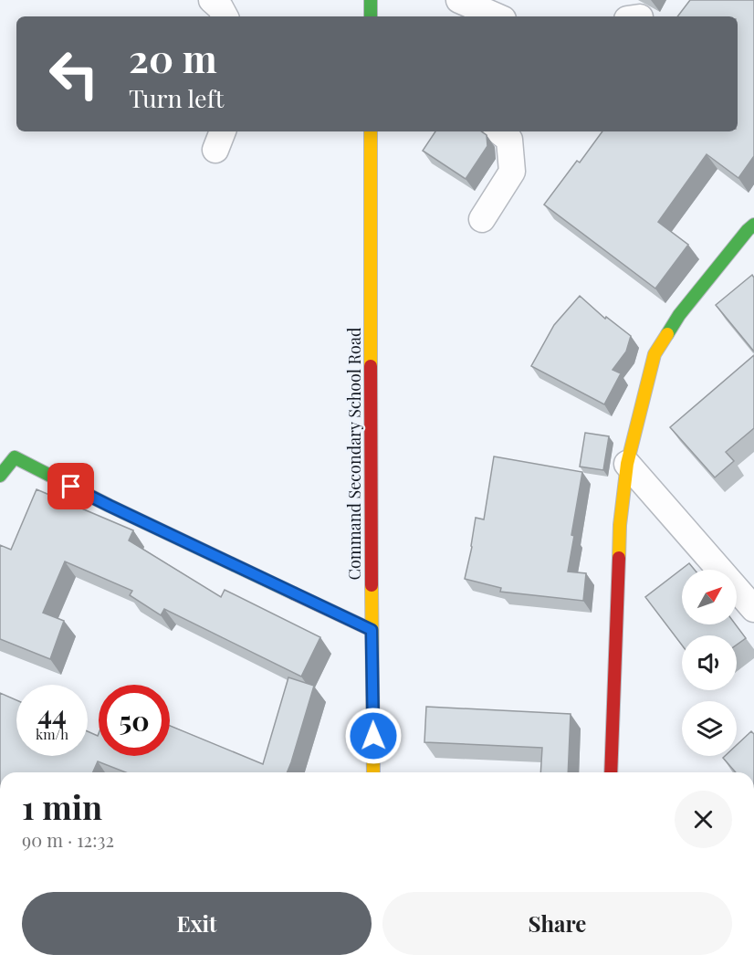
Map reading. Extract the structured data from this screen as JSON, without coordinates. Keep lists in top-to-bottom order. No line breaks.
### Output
{"streets":{"street":["Command Secondary School Road"]},"north":"top right","page":{"turn":["20 m","Turn left"],"speed":"44 km/h","limit":"50","heading":["1 min","90 m · 12:32"],"buttons":["Exit","Share"]}}
